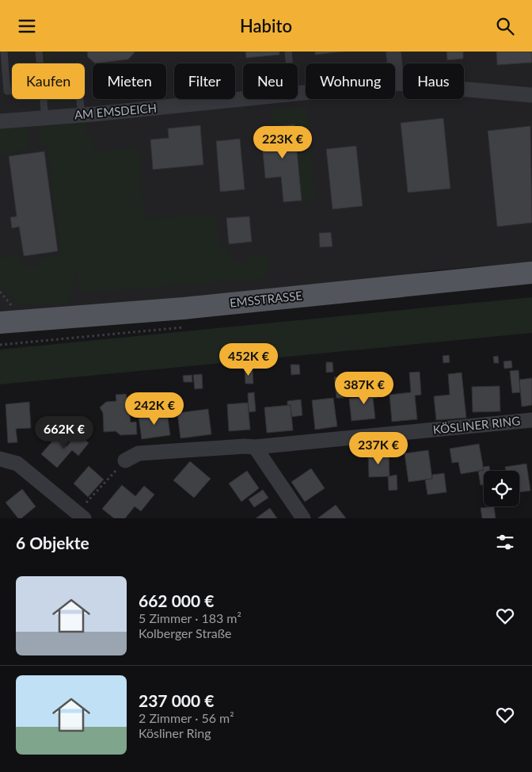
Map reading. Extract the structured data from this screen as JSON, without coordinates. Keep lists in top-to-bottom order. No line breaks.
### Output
{"streets":{"main road":["EMSSTRASSE"],"street":["AM EMSDEICH","KÖSLINER RING"]},"page":{"header":"Habito","chip":["Kaufen","Mieten","Filter","Neu","Wohnung","Haus"],"price":["223K €","452K €","387K €","242K €","662K €","237K €"],"heading":"6 Objekte","list":[{"name":"662 000 €","note":"5 Zimmer · 183 m² · Kolberger Straße"},{"name":"237 000 €","note":"2 Zimmer · 56 m² · Kösliner Ring"}]}}
